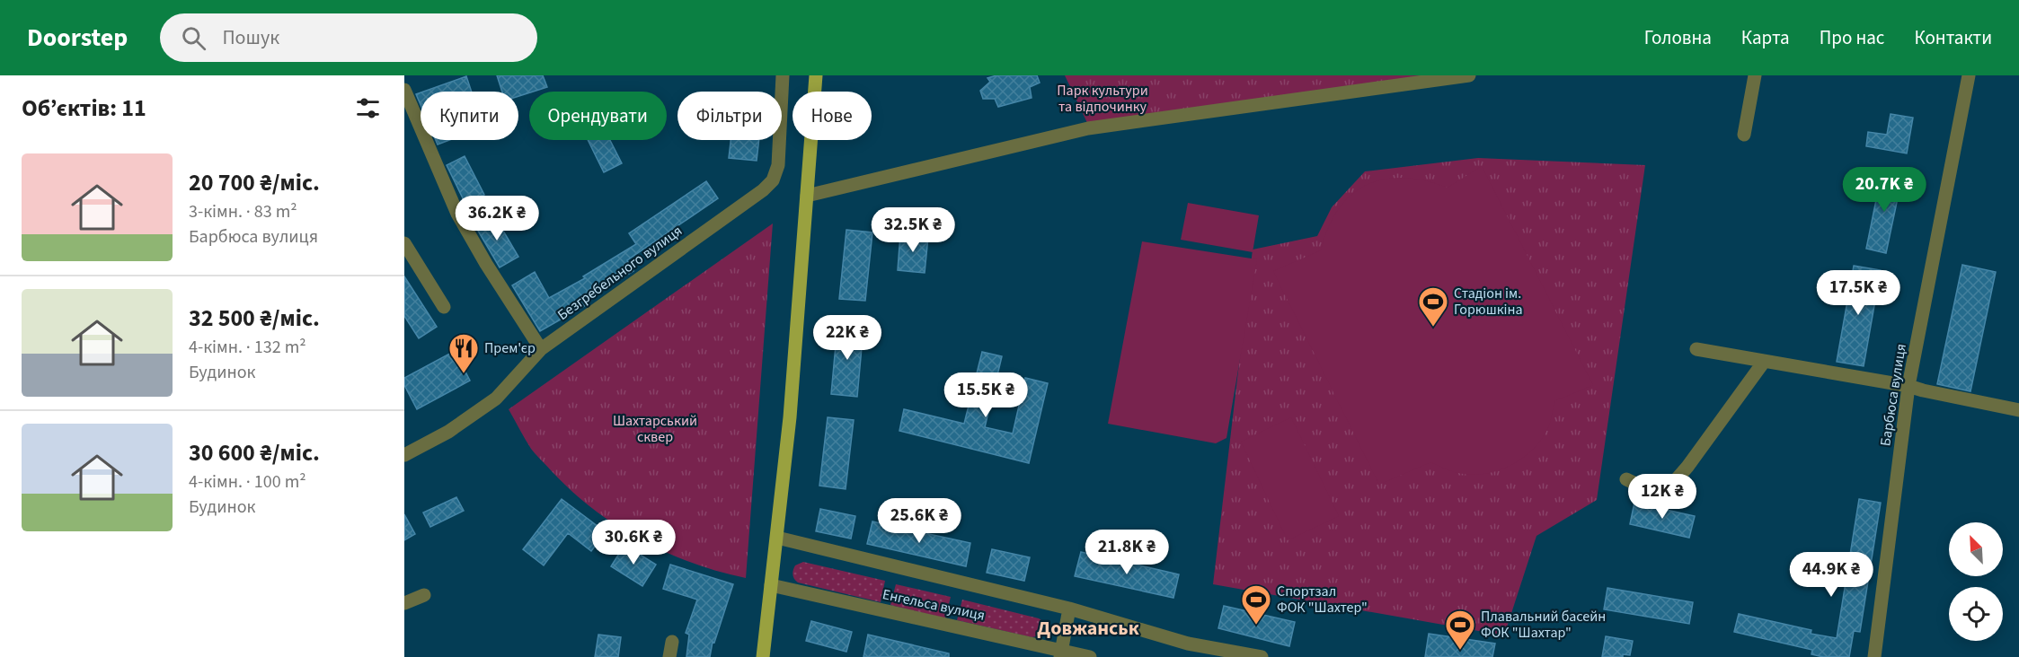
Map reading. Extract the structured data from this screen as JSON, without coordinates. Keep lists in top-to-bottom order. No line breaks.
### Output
{"streets":{"street":["Безгребельного вулиця","Барбюса вулиця","Енгельса вулиця"]},"districts":["Довжанськ"],"parks":["Парк культури та відпочинку","Шахтарський сквер"],"places":{"sports":["Стадіон ім. Горюшкіна","Спортзал ФОК \"Шахтер\"","Плавальний басейн ФОК \"Шахтар\""],"restaurant":["Прем'єр"]},"north":"top left","page":{"header":"Doorstep","search":"Пошук","nav":["Головна","Карта","Про нас","Контакти"],"heading":"Об’єктів: 11","chip":["Купити","Орендувати","Фільтри","Нове"],"list":[{"name":"20 700 ₴/міс.","note":"3-кімн. · 83 m² · Барбюса вулиця"},{"name":"32 500 ₴/міс.","note":"4-кімн. · 132 m² · Будинок"},{"name":"30 600 ₴/міс.","note":"4-кімн. · 100 m² · Будинок"}],"price":["20.7K ₴","36.2K ₴","32.5K ₴","17.5K ₴","22K ₴","15.5K ₴","12K ₴","25.6K ₴","30.6K ₴","21.8K ₴","44.9K ₴"]}}
